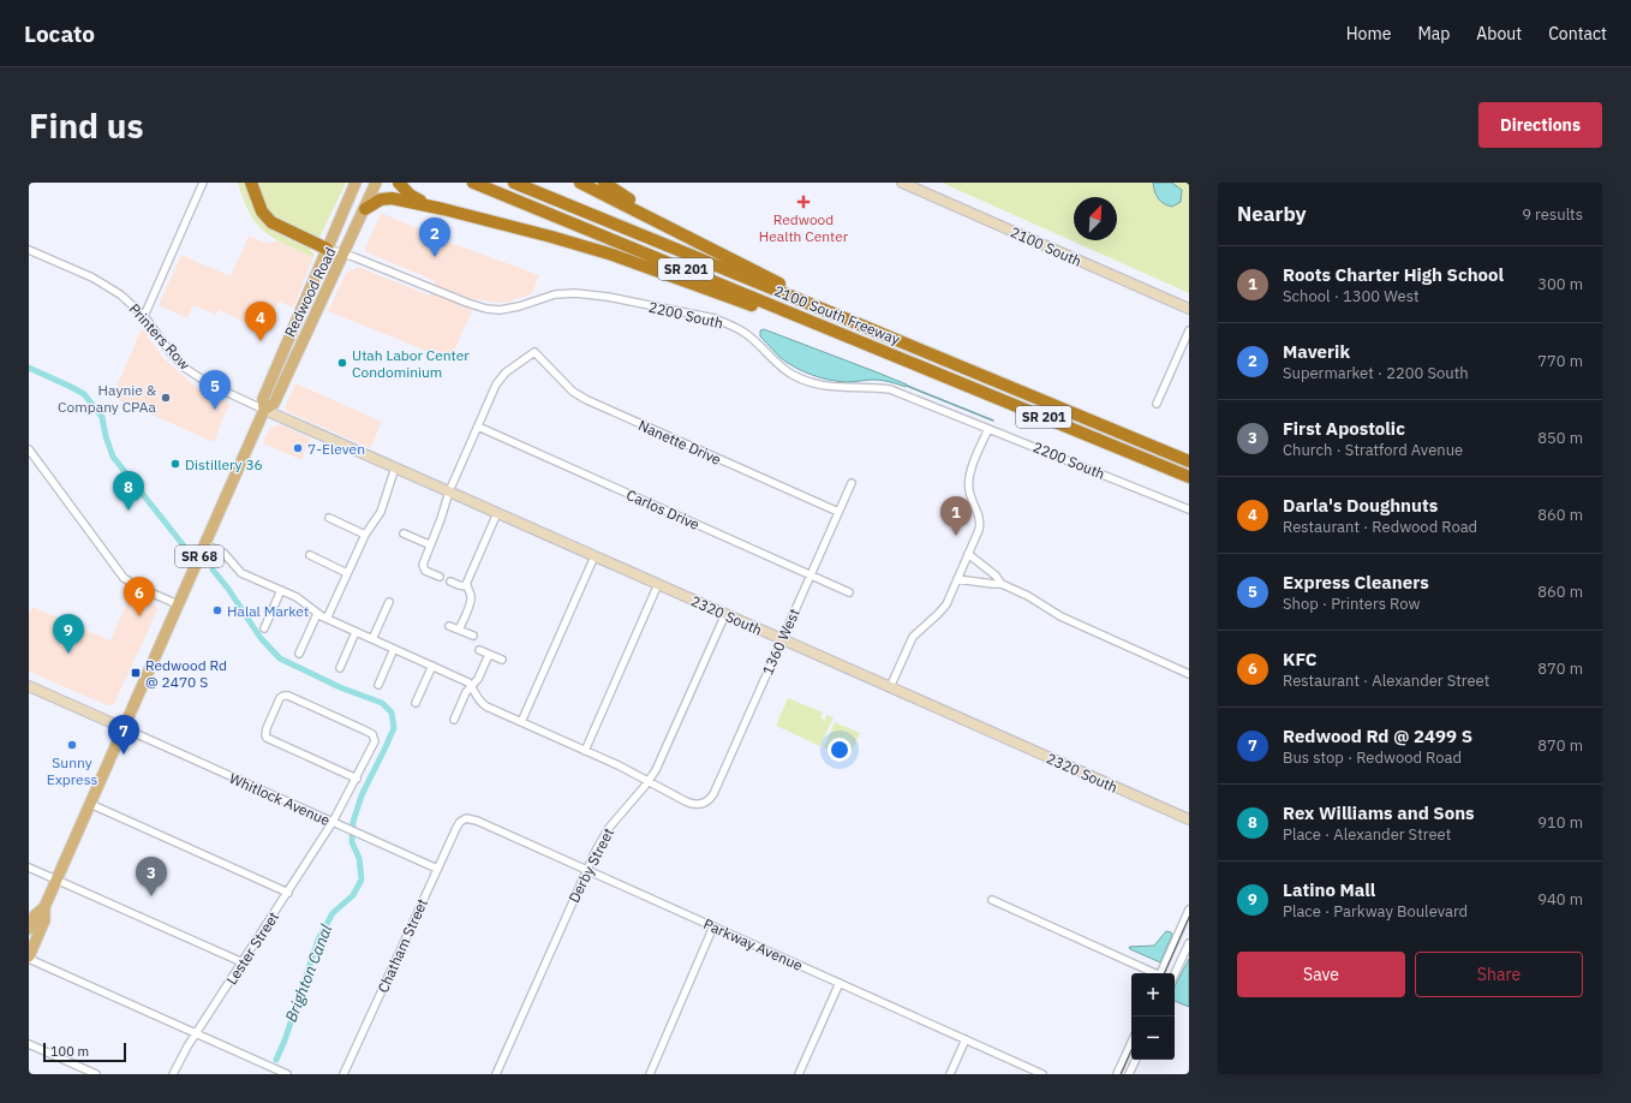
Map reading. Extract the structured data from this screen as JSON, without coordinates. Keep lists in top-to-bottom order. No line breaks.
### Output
{"streets":{"highway":["SR 201","2100 South Freeway"],"main road":["Redwood Road","SR 68"],"street":["2100 South","2200 South","Printers Row","Nanette Drive","Carlos Drive","2320 South","1360 West","Whitlock Avenue","Derby Street","Parkway Avenue","Chatham Street","Lester Street"]},"crossings":[["Redwood Road","2200 South"],["Redwood Road","Printers Row"],["Redwood Road","2320 South"],["Redwood Road","Whitlock Avenue"],["Printers Row","2320 South"],["Nanette Drive","Carlos Drive"],["Nanette Drive","1360 West"],["Carlos Drive","1360 West"],["2320 South","1360 West"],["2320 South","Derby Street"],["1360 West","Derby Street"],["Whitlock Avenue","Chatham Street"],["Whitlock Avenue","Lester Street"],["Derby Street","Parkway Avenue"],["Parkway Avenue","Chatham Street"]],"water":["Brighton Canal"],"places":{"health":["Redwood Health Center"],"other":["Utah Labor Center Condominium","Haynie & Company CPAa","7-Eleven","Distillery 36","Halal Market","Sunny Express"],"transit":["Redwood Rd @ 2470 S"]},"scale_bar":"100 m","north":"top right","page":{"header":"Locato","nav":["Home","Map","About","Contact"],"buttons":["Directions",["Save","Share"]],"title":"Find us","heading":["Nearby","9 results"],"pins":["2","4","5","8","1","6","9","7","3"],"list":[{"mark":"1","name":"Roots Charter High School","note":"School · 1300 West","value":"300 m"},{"mark":"2","name":"Maverik","note":"Supermarket · 2200 South","value":"770 m"},{"mark":"3","name":"First Apostolic","note":"Church · Stratford Avenue","value":"850 m"},{"mark":"4","name":"Darla's Doughnuts","note":"Restaurant · Redwood Road","value":"860 m"},{"mark":"5","name":"Express Cleaners","note":"Shop · Printers Row","value":"860 m"},{"mark":"6","name":"KFC","note":"Restaurant · Alexander Street","value":"870 m"},{"mark":"7","name":"Redwood Rd @ 2499 S","note":"Bus stop · Redwood Road","value":"870 m"},{"mark":"8","name":"Rex Williams and Sons","note":"Place · Alexander Street","value":"910 m"},{"mark":"9","name":"Latino Mall","note":"Place · Parkway Boulevard","value":"940 m"}],"map_buttons":["+","−"],"scale":"100 m"}}
